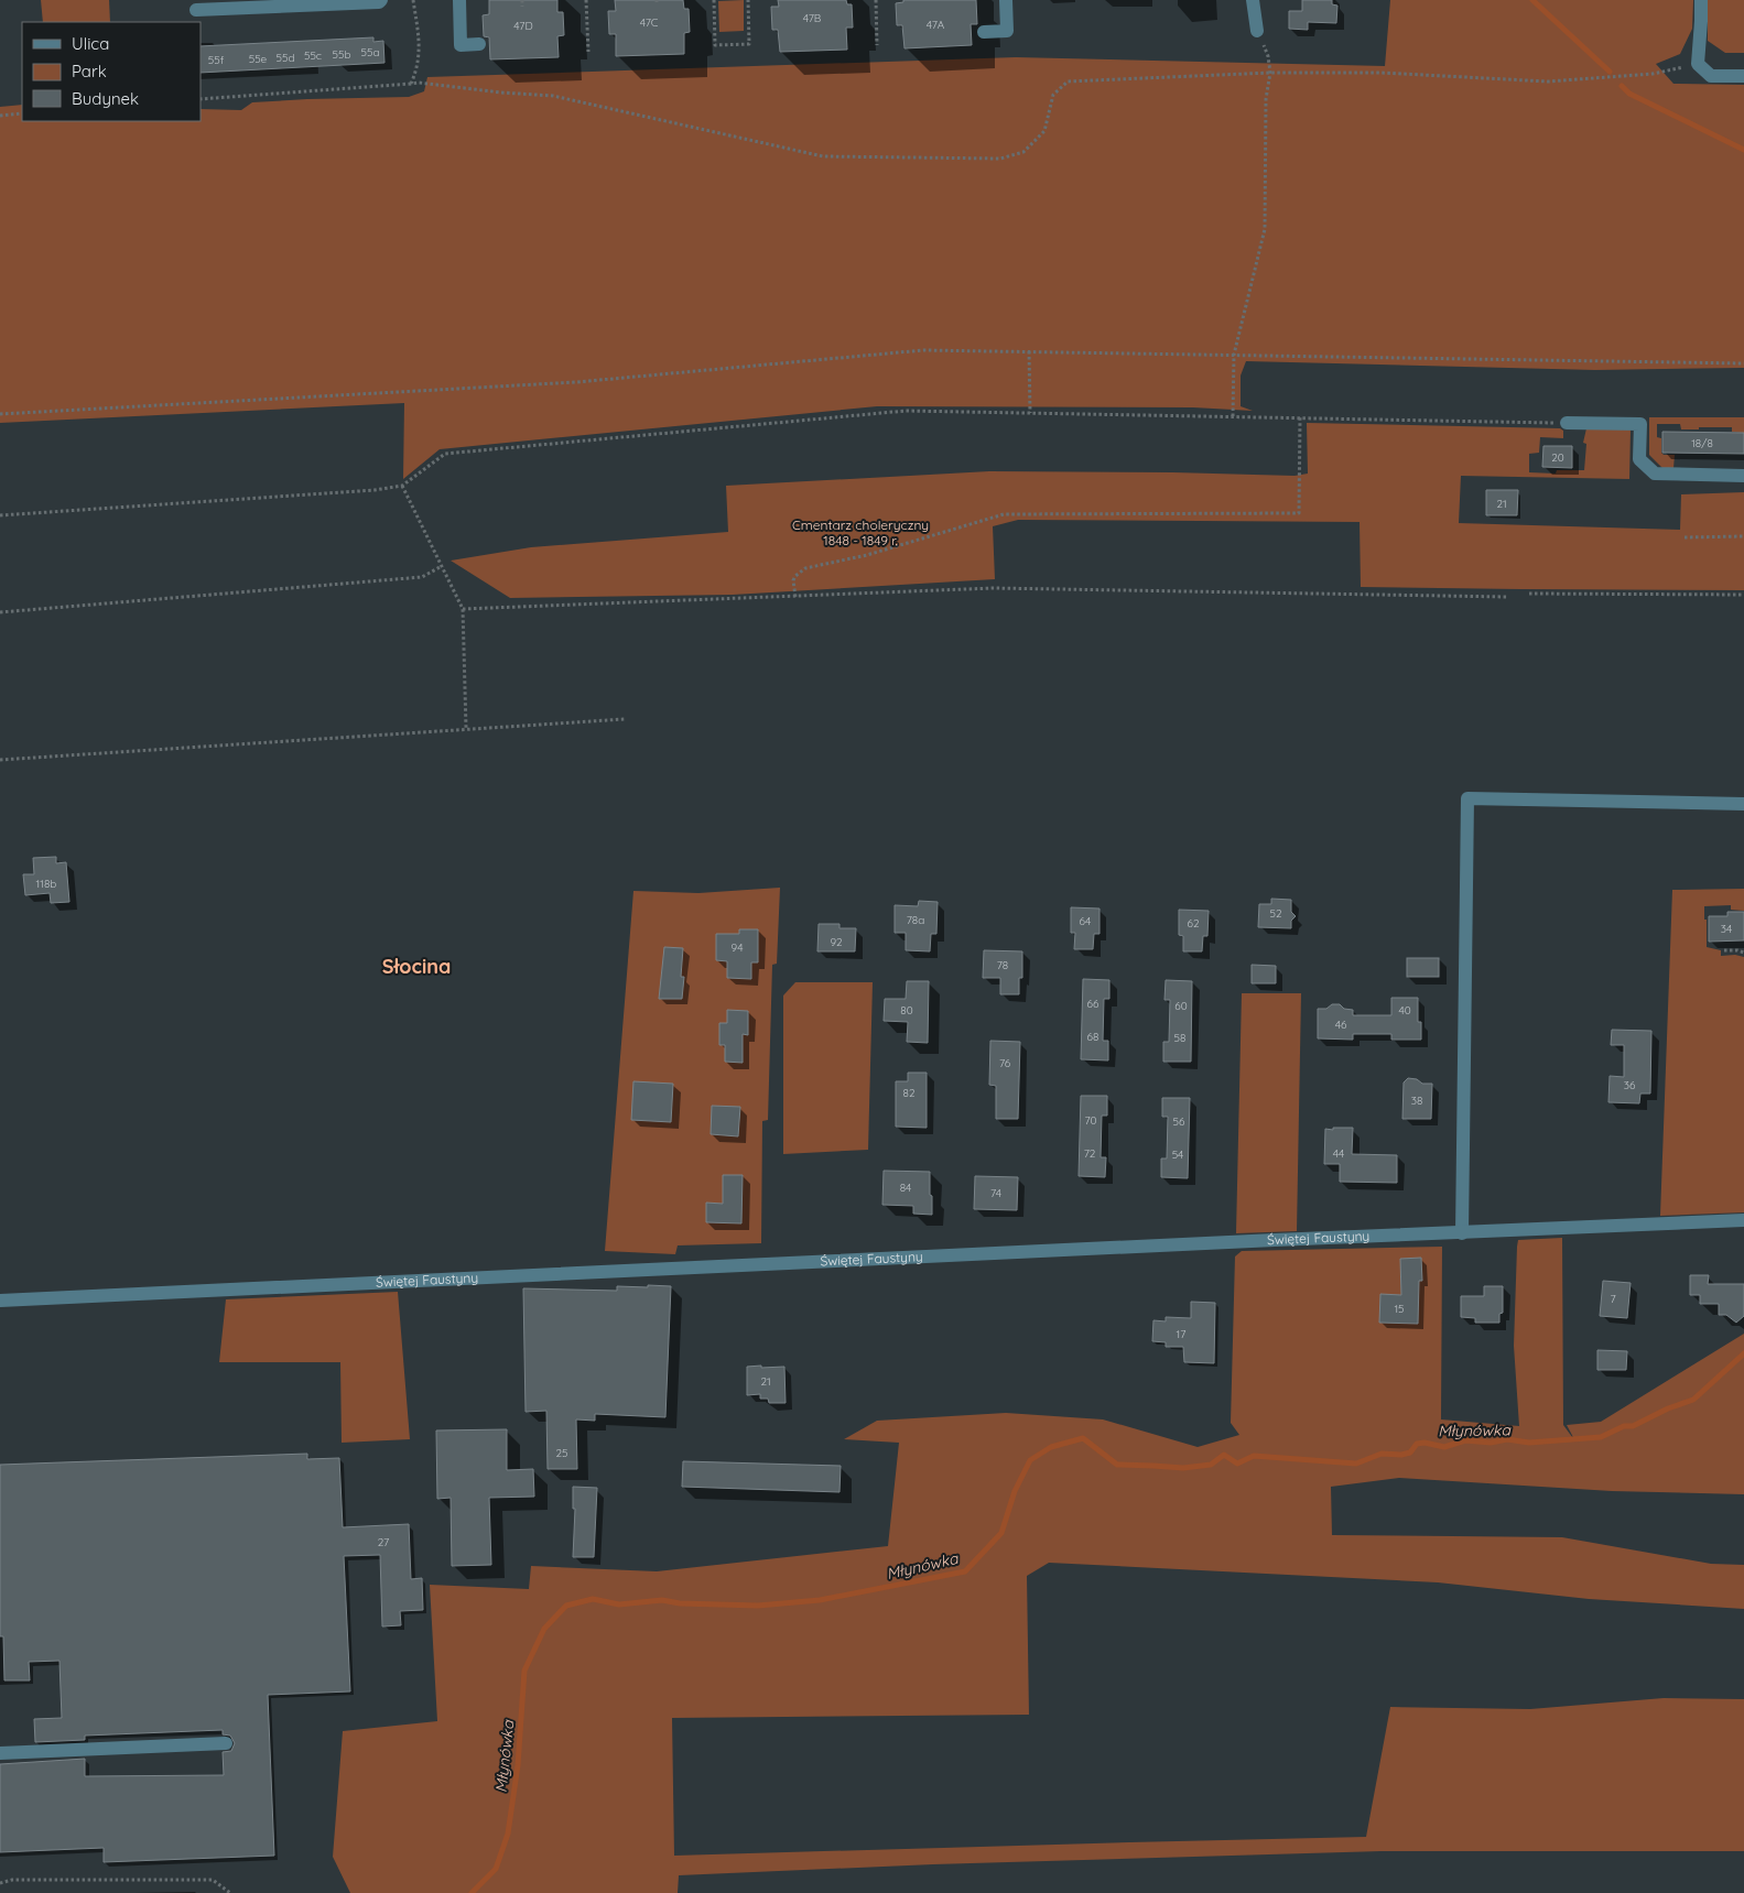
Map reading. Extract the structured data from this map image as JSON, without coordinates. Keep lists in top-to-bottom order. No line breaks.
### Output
{"streets":{"street":["Świętej Faustyny"]},"districts":["Słocina"],"water":["Młynówka"],"parks":["Cmentarz choleryczny 1848 - 1849 r."],"house_numbers":["47B","47C","47A","47D","55a","55b","55c","55d","55e","55f","18/8","20","21","118b","52","78a","64","62","34","92","94","78","66","60","80","40","46","68","58","76","36","82","38","70","56","72","44","54","84","74","7","15","17","21","25","27"],"legend":["Ulica","Park","Budynek"]}
